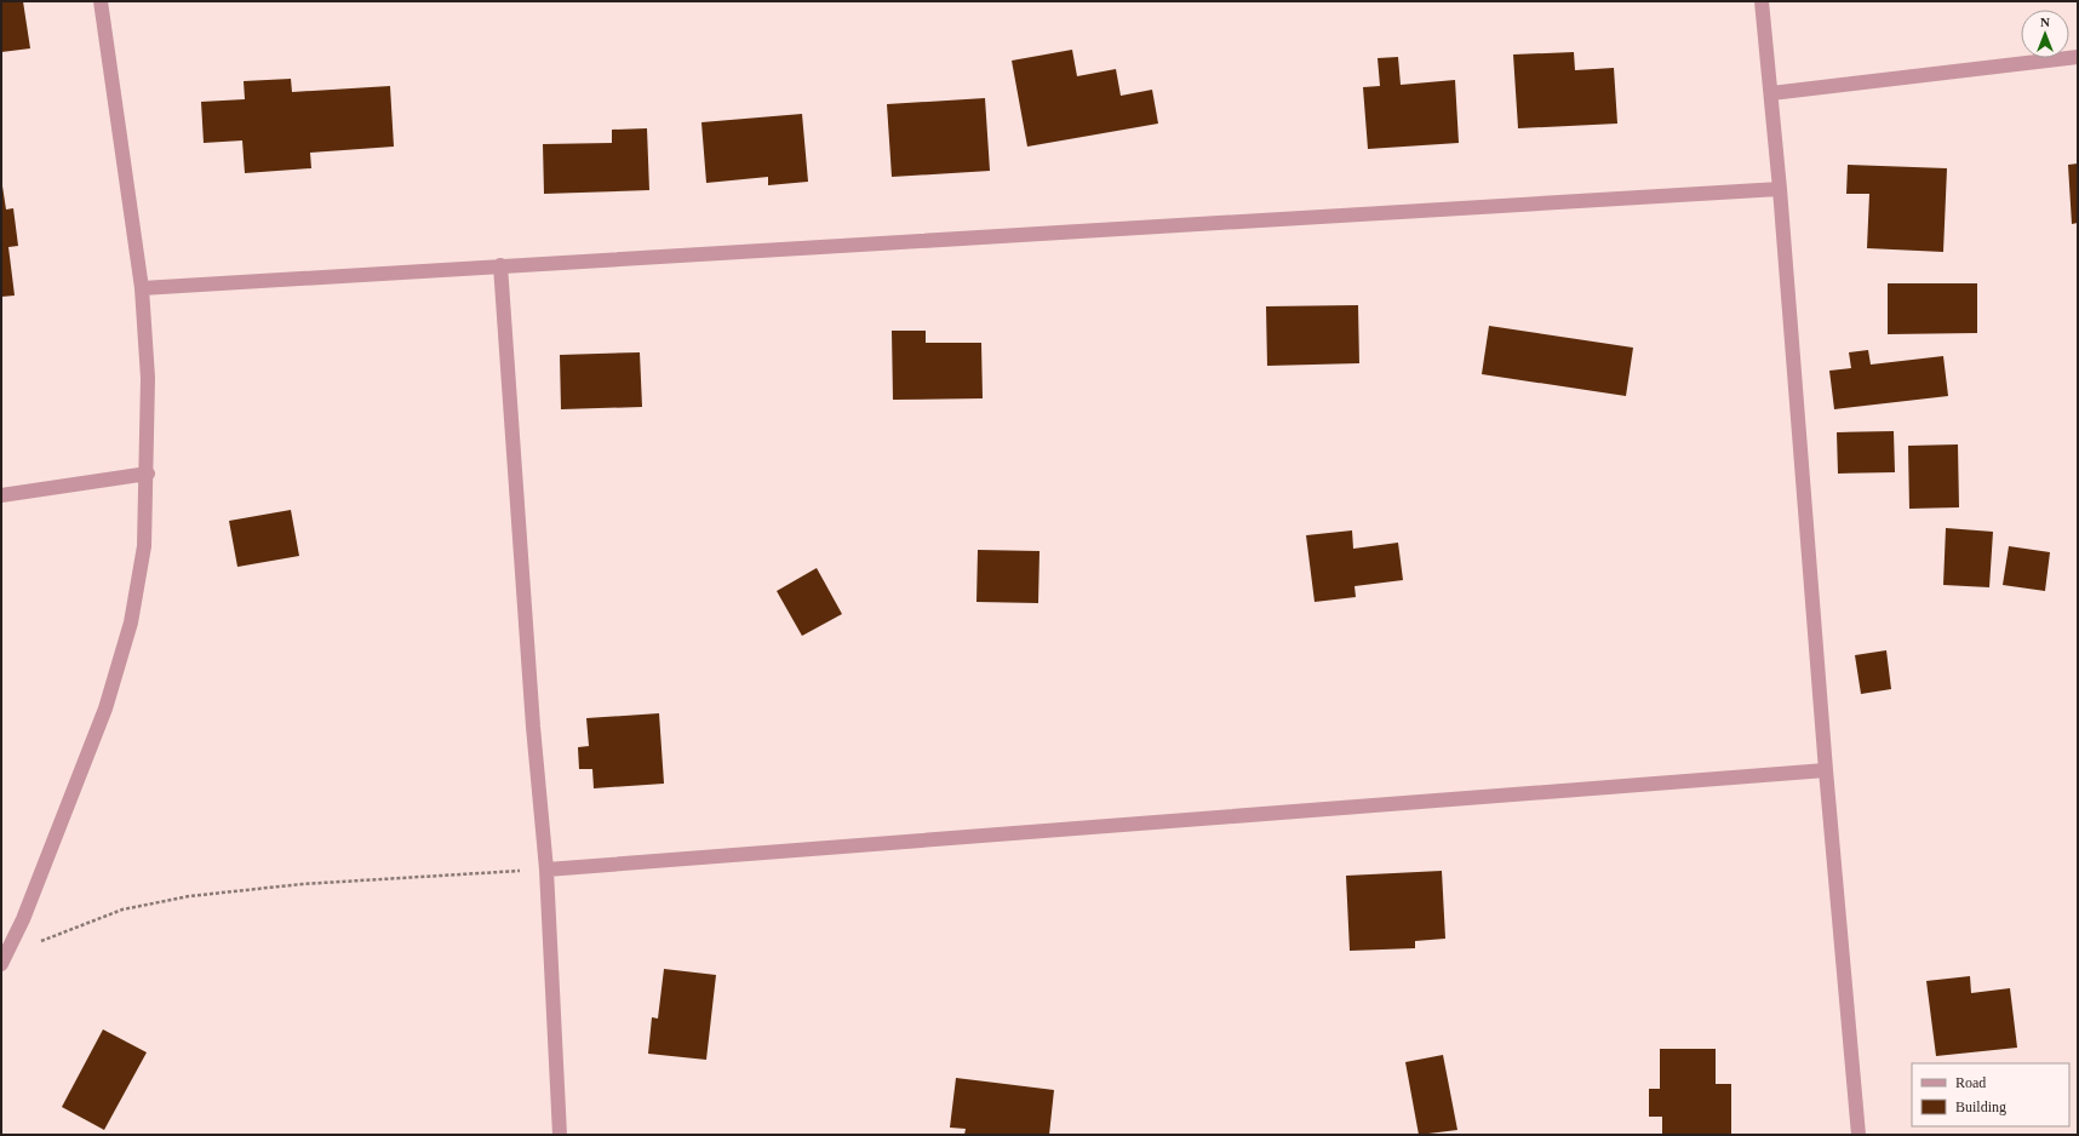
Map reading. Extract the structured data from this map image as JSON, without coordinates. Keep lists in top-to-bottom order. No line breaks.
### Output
{"legend":["Road","Building"],"north":"top"}
